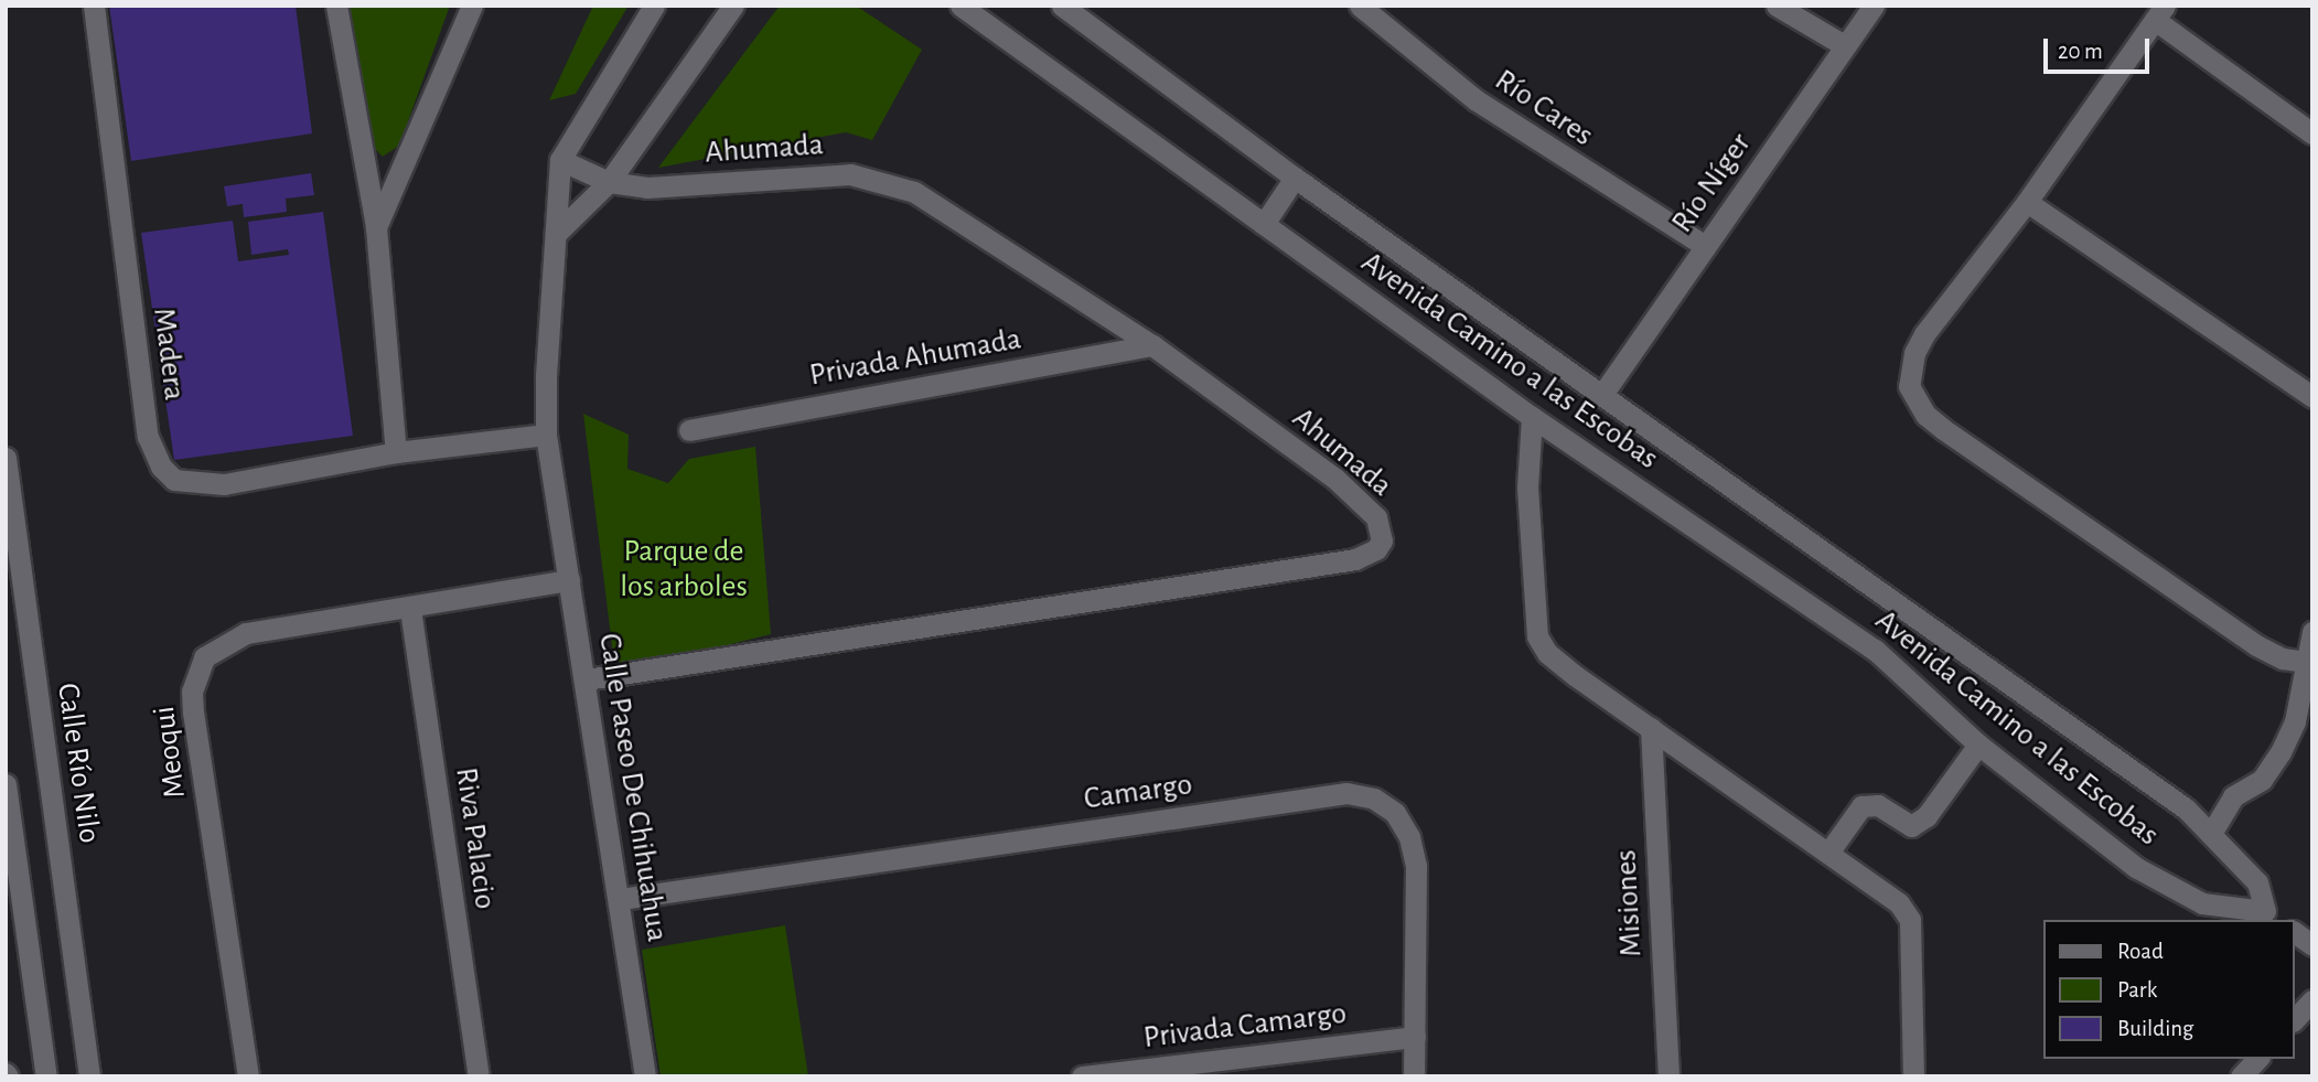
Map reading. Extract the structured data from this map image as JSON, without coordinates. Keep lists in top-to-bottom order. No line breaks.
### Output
{"streets":{"street":["Río Cares","Ahumada","Río Níger","Madera","Privada Ahumada","Avenida Camino a las Escobas","Meoqui","Calle Río Nilo","Calle Paseo De Chihuahua","Camargo","Riva Palacio","Misiones","Privada Camargo"]},"crossings":[["Río Cares","Río Níger"],["Ahumada","Privada Ahumada"],["Ahumada","Calle Paseo De Chihuahua"],["Río Níger","Avenida Camino a las Escobas"],["Madera","Calle Paseo De Chihuahua"],["Meoqui","Calle Paseo De Chihuahua"],["Meoqui","Riva Palacio"],["Calle Paseo De Chihuahua","Camargo"],["Camargo","Privada Camargo"]],"parks":["Parque de los arboles"],"legend":["Road","Park","Building"],"scale_bar":"20 m"}
